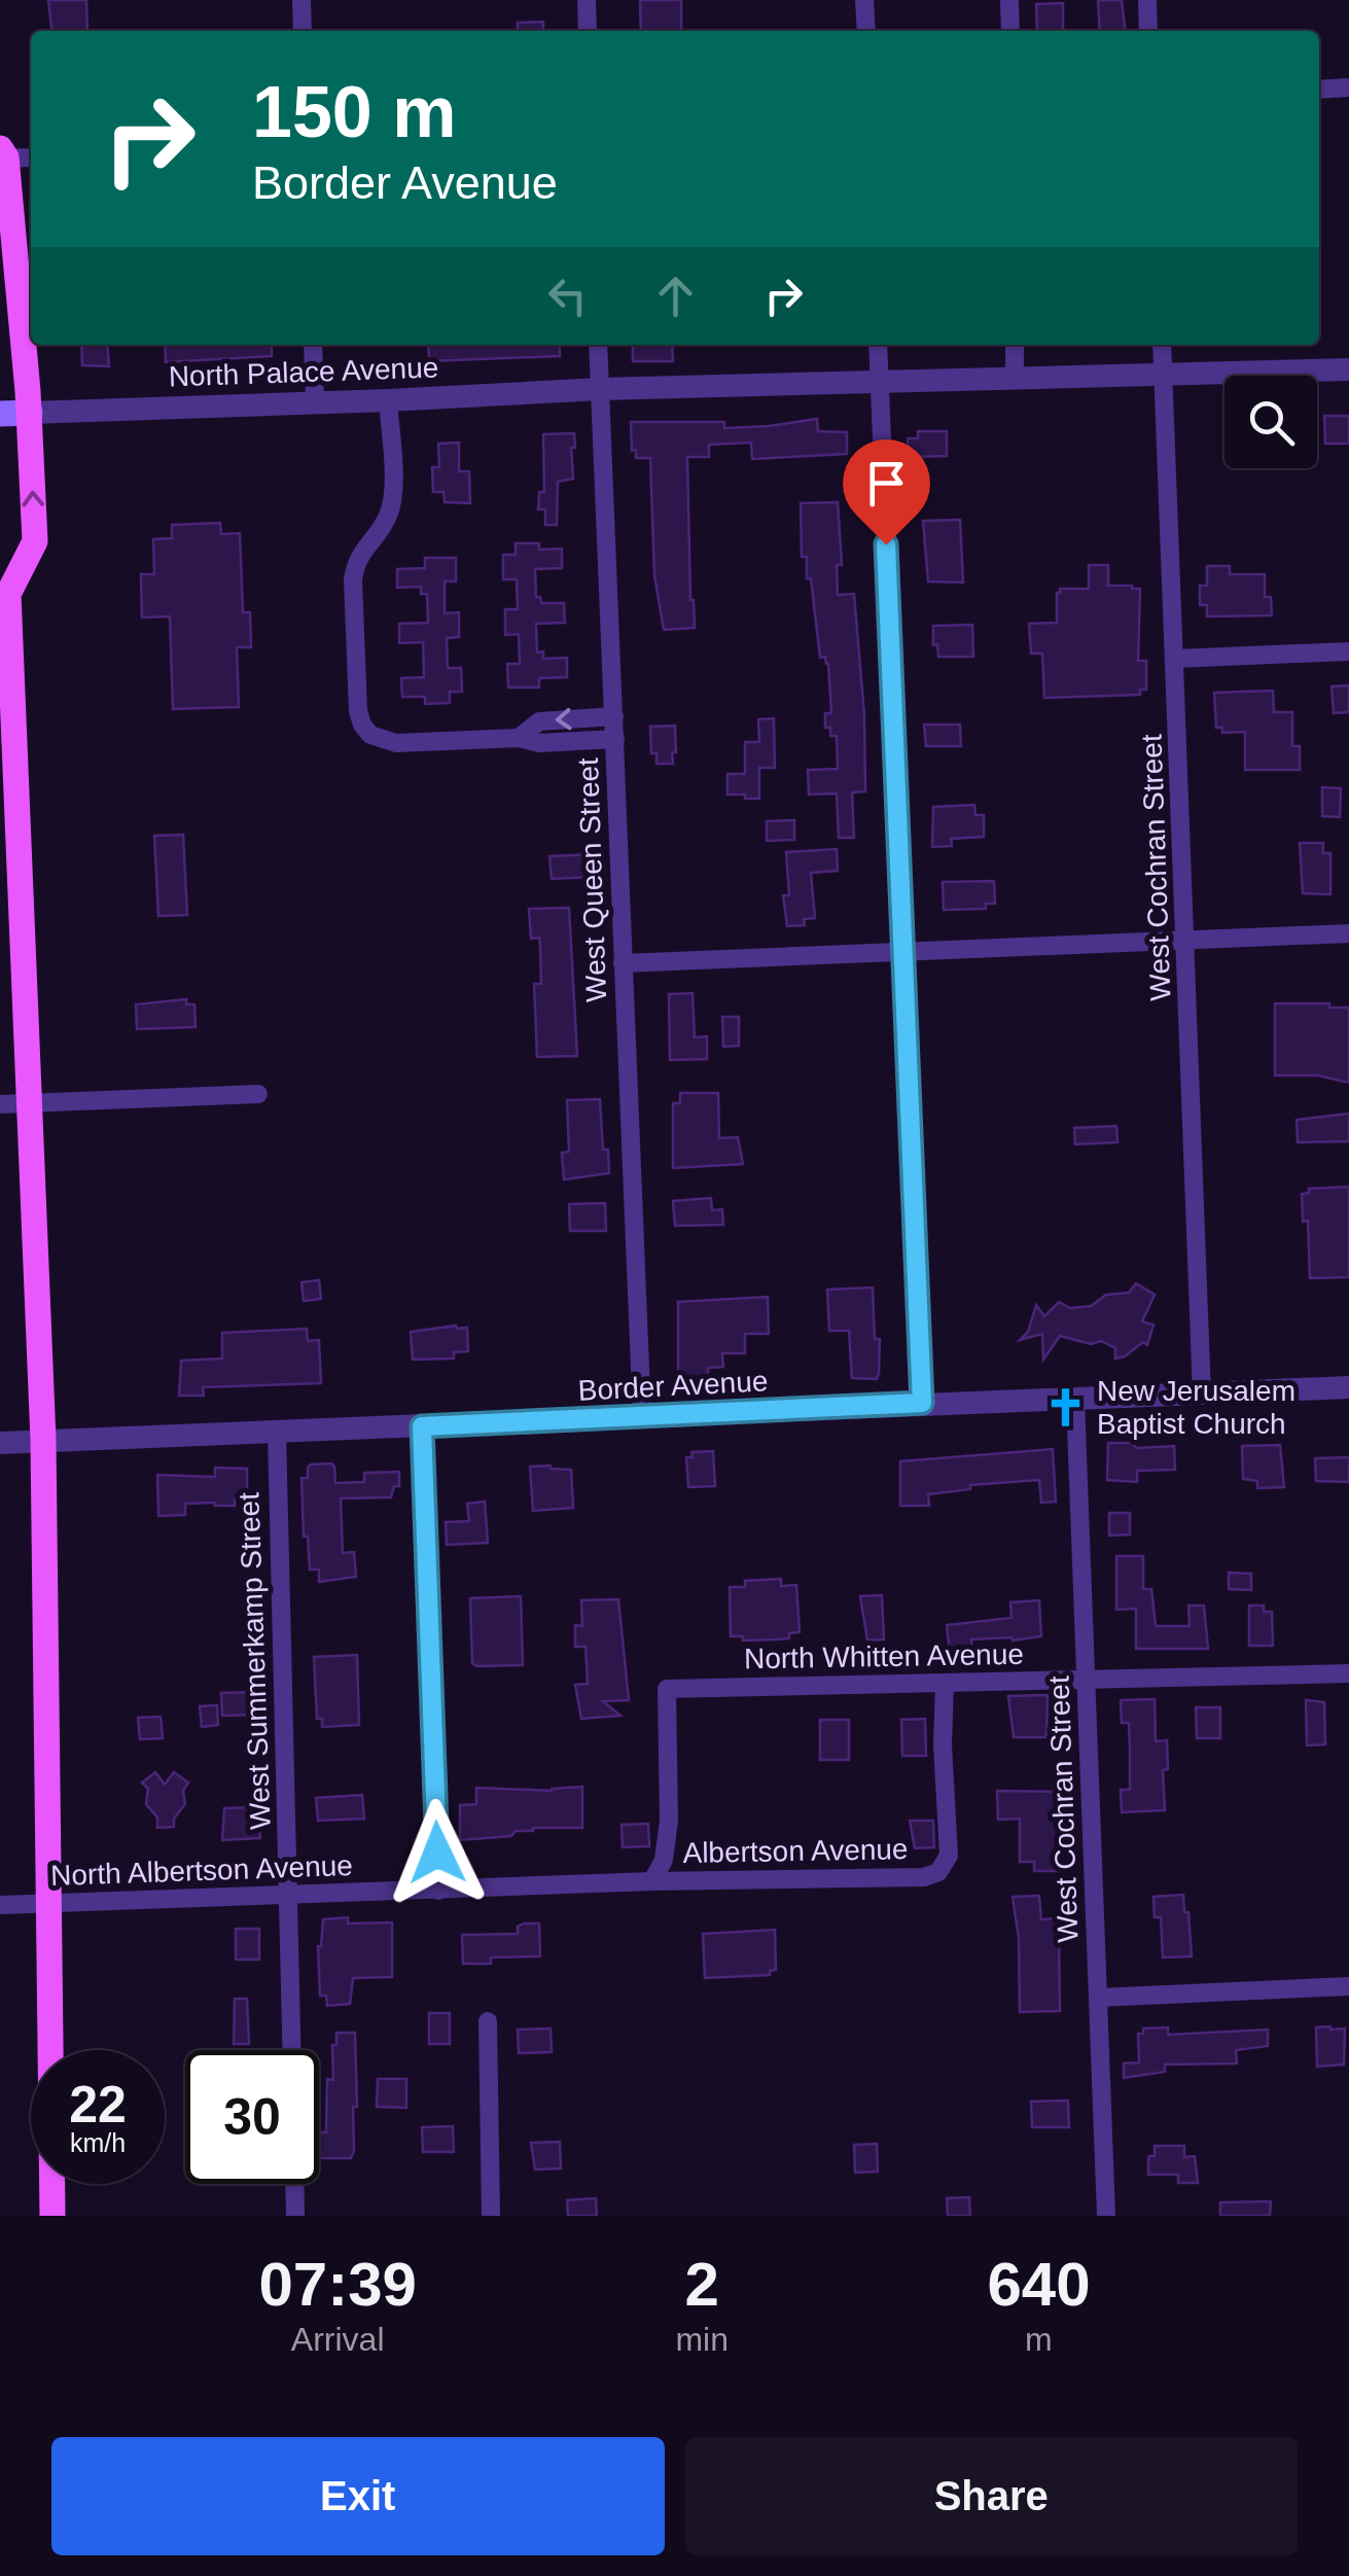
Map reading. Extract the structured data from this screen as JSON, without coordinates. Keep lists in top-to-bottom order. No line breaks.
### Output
{"streets":{"main road":["North Palace Avenue"],"street":["West Cochran Street","West Queen Street","Border Avenue","North Whitten Avenue","West Summerkamp Street","Albertson Avenue","North Albertson Avenue"]},"crossings":[["North Palace Avenue","West Cochran Street"],["North Palace Avenue","West Queen Street"],["West Cochran Street","Border Avenue"],["West Cochran Street","North Whitten Avenue"],["West Queen Street","Border Avenue"],["Border Avenue","West Summerkamp Street"],["North Whitten Avenue","Albertson Avenue"],["North Whitten Avenue","North Albertson Avenue"],["West Summerkamp Street","North Albertson Avenue"],["Albertson Avenue","North Albertson Avenue"]],"places":{"church":["New Jerusalem Baptist Church"]},"page":{"turn":["150 m","Border Avenue"],"speed":"22 km/h","limit":"30","eta":["07:39","Arrival","2","min","640","m"],"buttons":["Exit","Share"]}}
